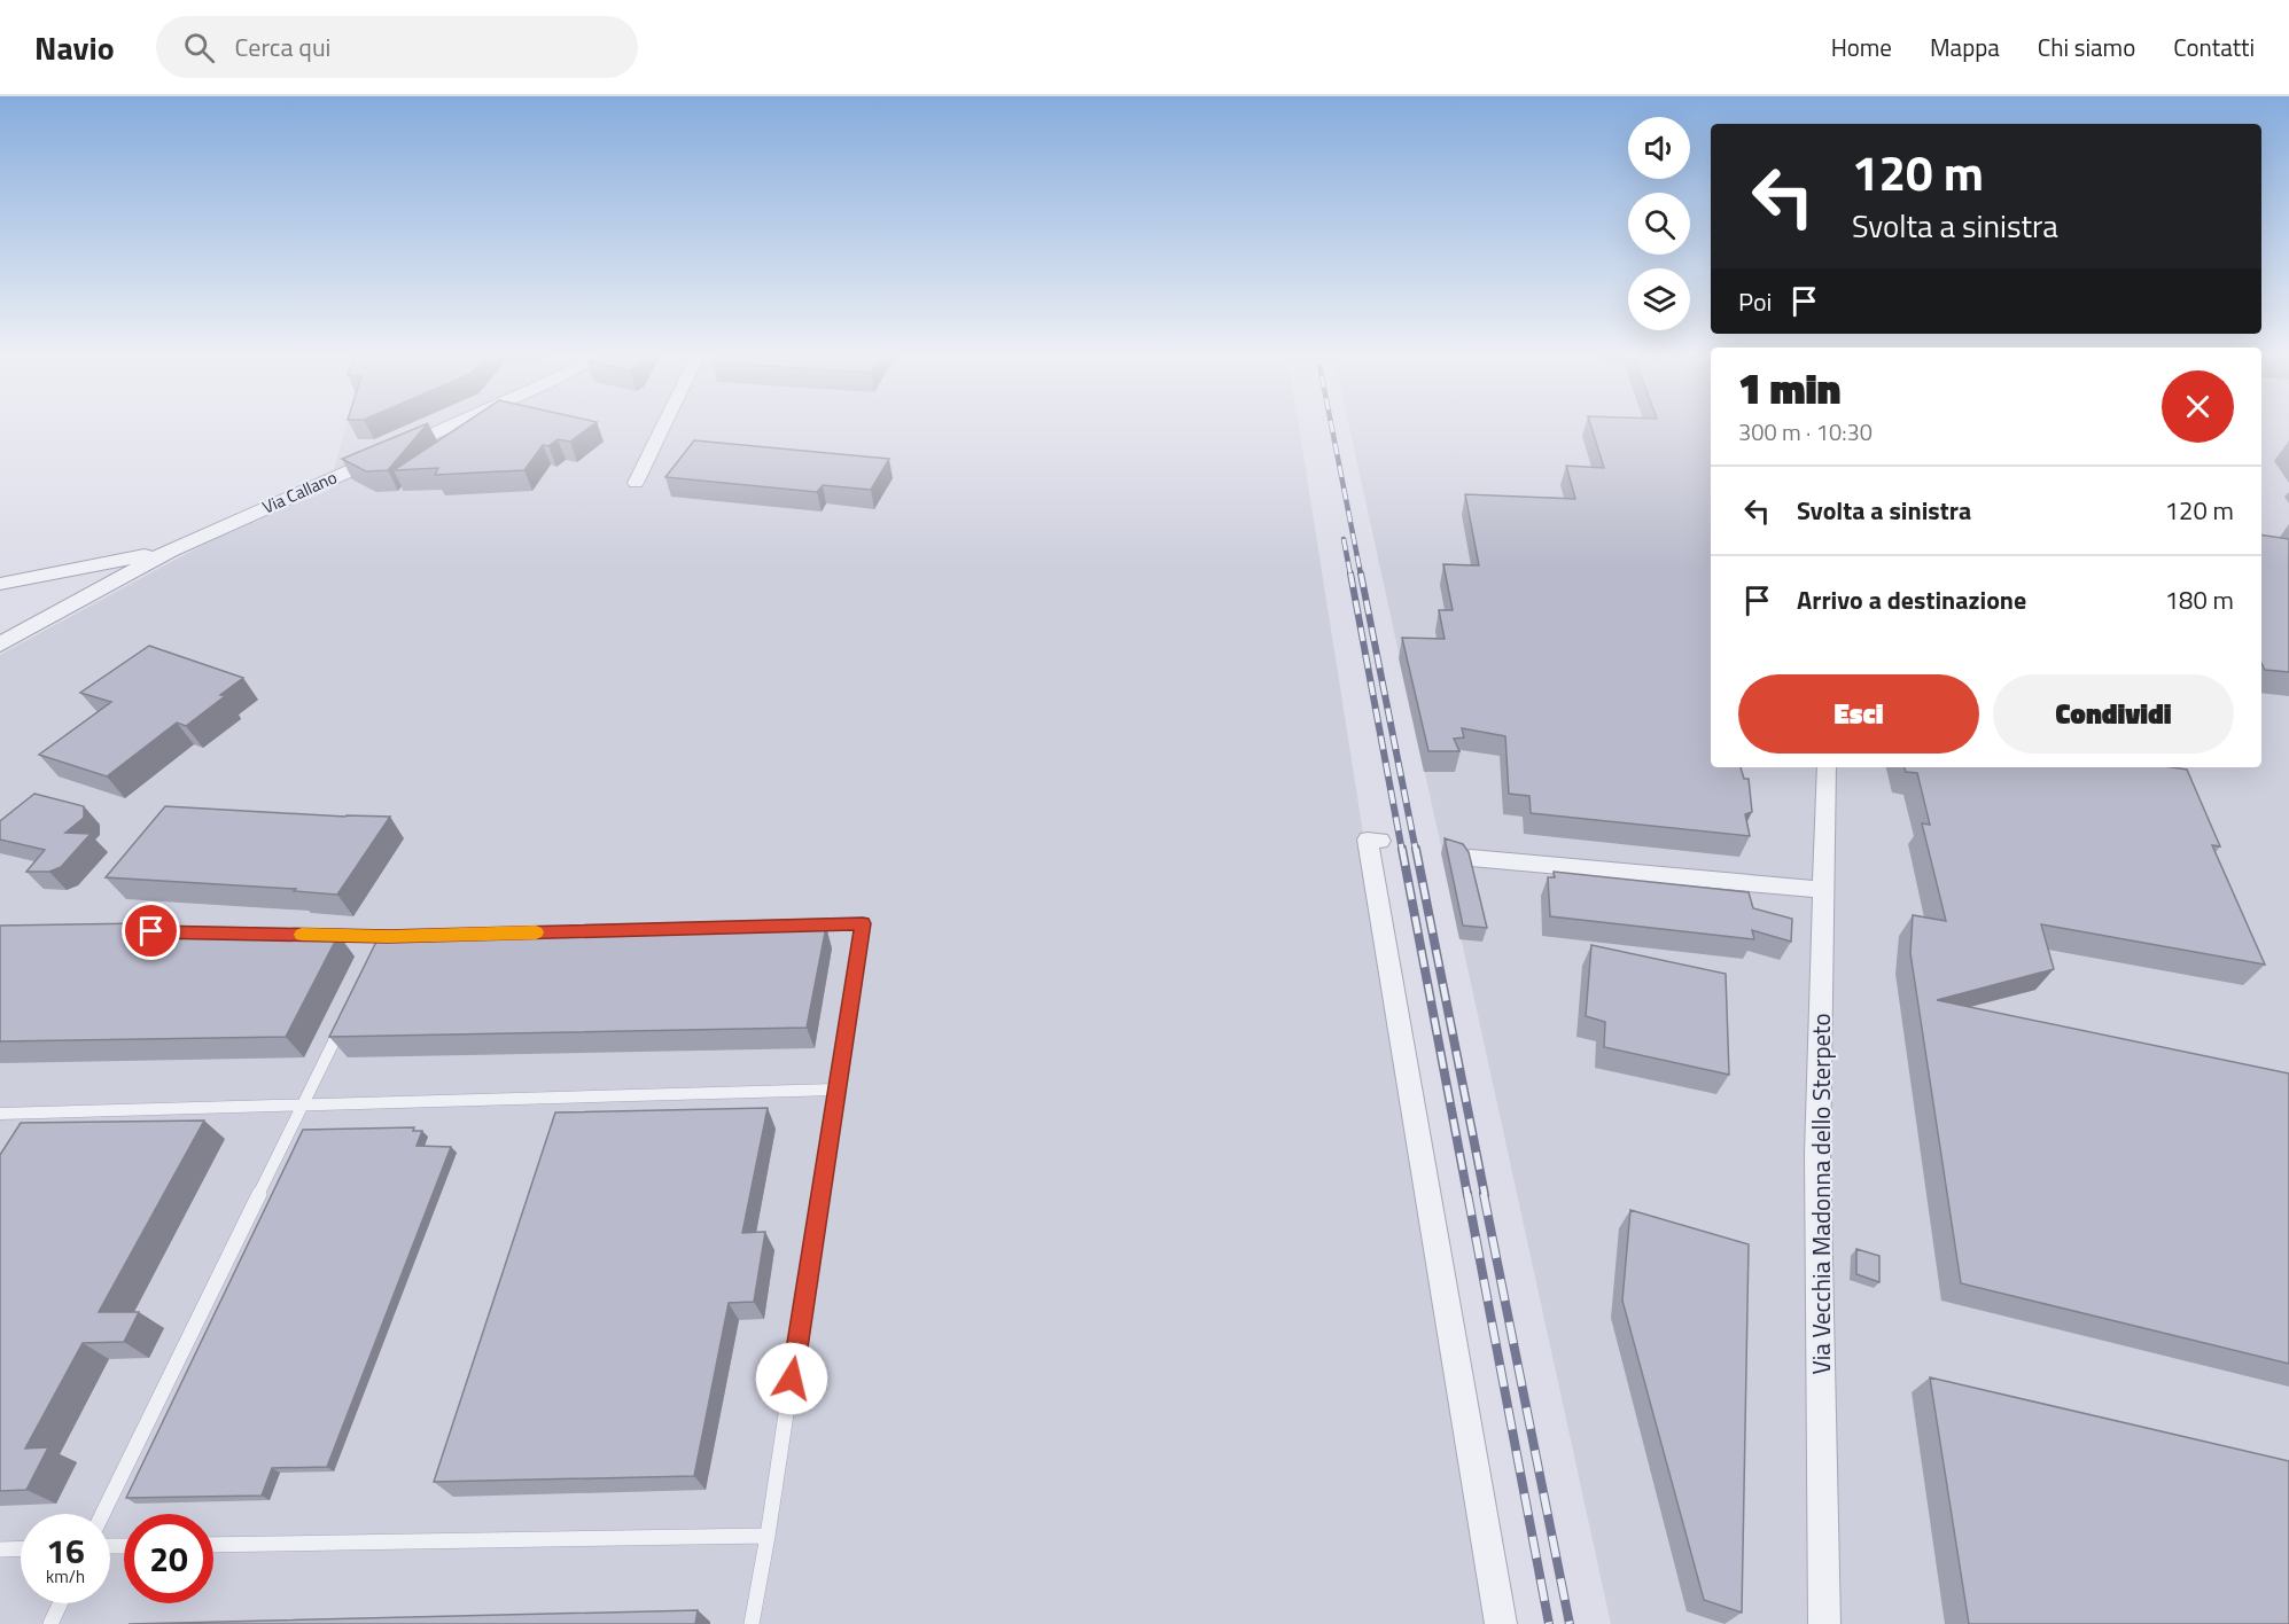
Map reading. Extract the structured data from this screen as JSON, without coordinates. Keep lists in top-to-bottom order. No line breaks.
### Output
{"streets":{"street":["Via Callano","Via Vecchia Madonna dello Sterpeto"]},"page":{"header":"Navio","search":"Cerca qui","nav":["Home","Mappa","Chi siamo","Contatti"],"turn":["120 m","Svolta a sinistra"],"then":"Poi","heading":["1 min","300 m · 10:30"],"list":[{"name":"Svolta a sinistra","value":"120 m"},{"name":"Arrivo a destinazione","value":"180 m"}],"buttons":["Esci","Condividi"],"speed":"16 km/h","limit":"20"}}
